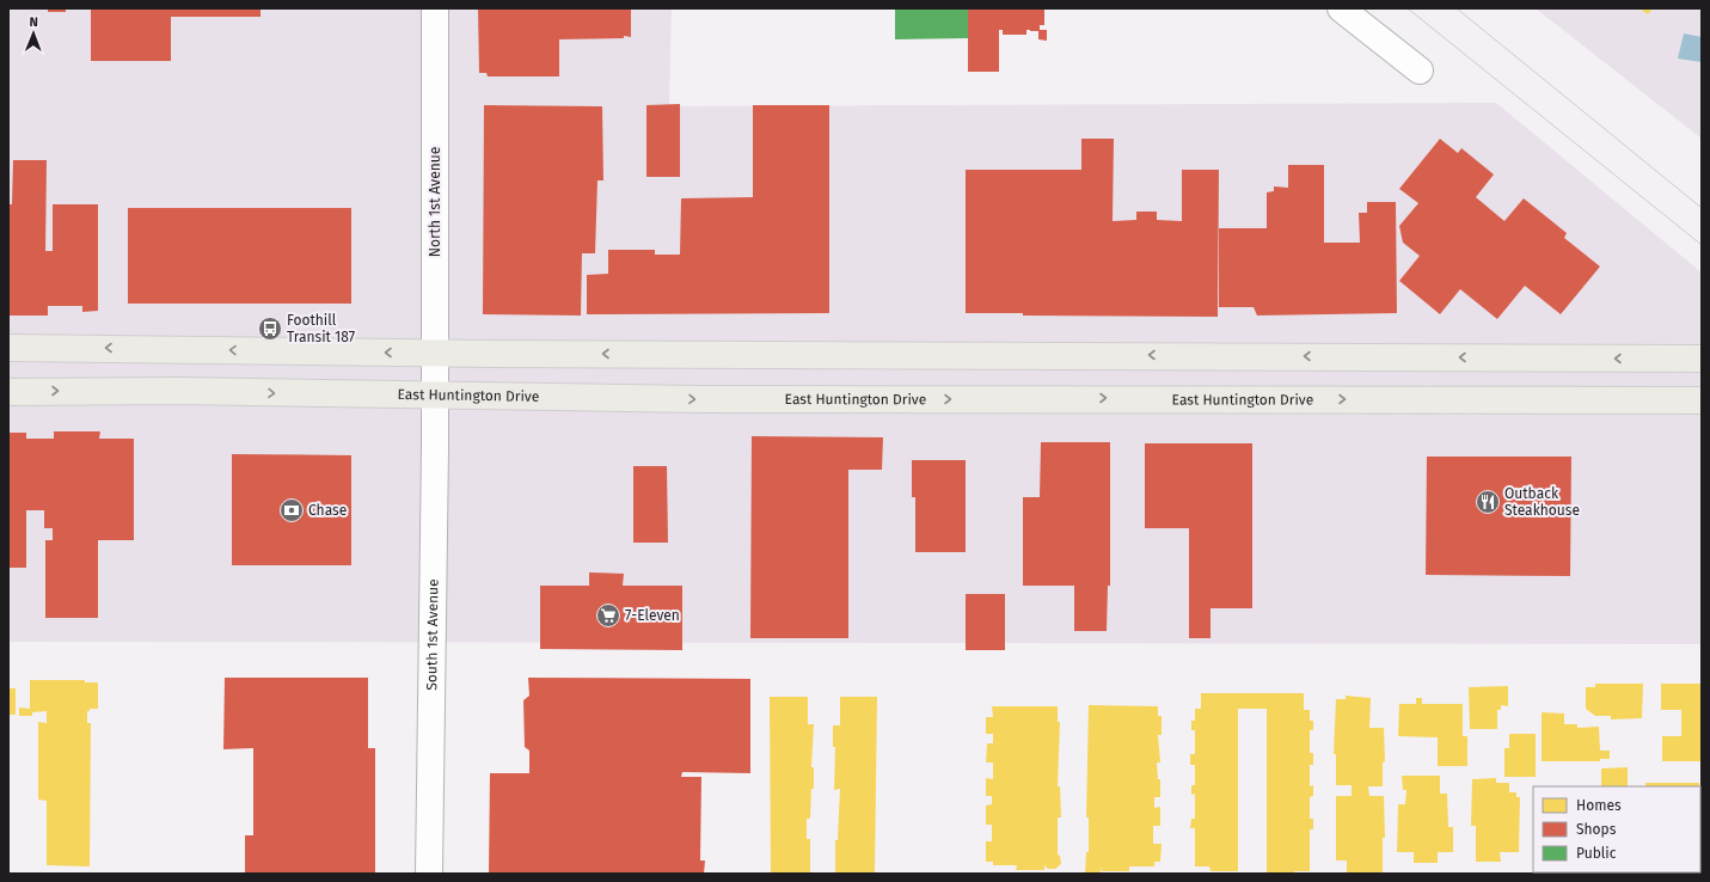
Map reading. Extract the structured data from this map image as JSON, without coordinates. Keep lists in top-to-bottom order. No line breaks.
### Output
{"streets":{"main road":["East Huntington Drive"],"street":["North 1st Avenue","South 1st Avenue"]},"crossings":[["North 1st Avenue","East Huntington Drive"],["North 1st Avenue","South 1st Avenue"],["East Huntington Drive","South 1st Avenue"]],"places":{"bus stop":["Foothill Transit 187"],"restaurant":["Outback Steakhouse"],"bank":["Chase"],"supermarket":["7-Eleven"]},"legend":["Homes","Shops","Public"],"north":"top"}
